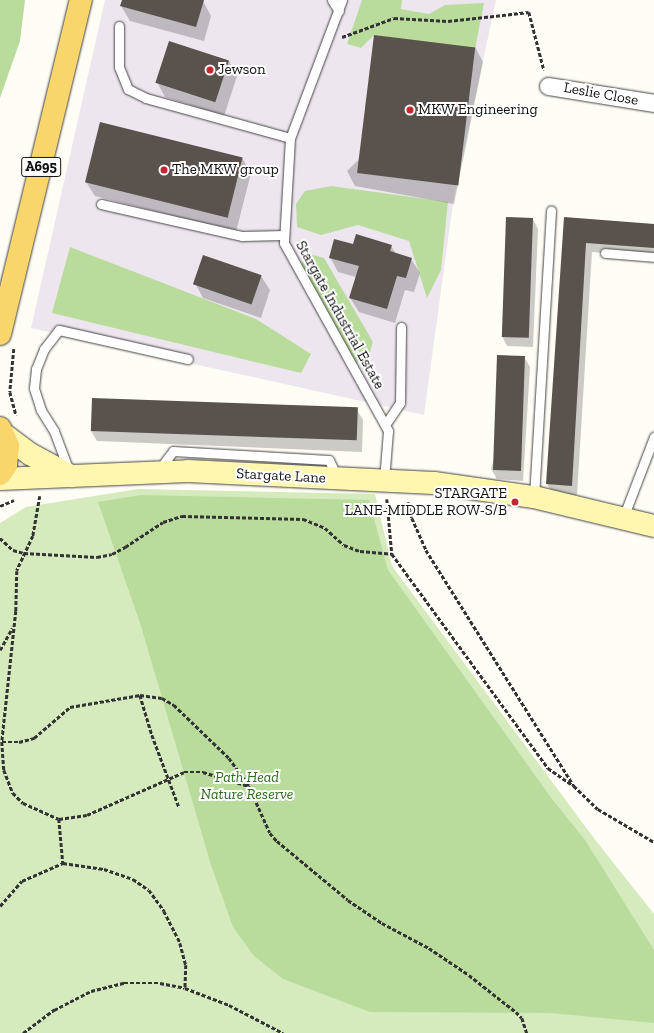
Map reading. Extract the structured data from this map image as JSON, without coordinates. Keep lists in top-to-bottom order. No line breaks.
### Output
{"streets":{"main road":["A695"],"street":["Leslie Close","Stargate Lane"],"lane":["Stargate Industrial Estate"]},"crossings":[["Stargate Industrial Estate","Stargate Lane"]],"parks":["Path Head Nature Reserve"],"places":["Jewson","MKW Engineering","The MKW group","STARGATE LANE-MIDDLE ROW-S/B"]}
